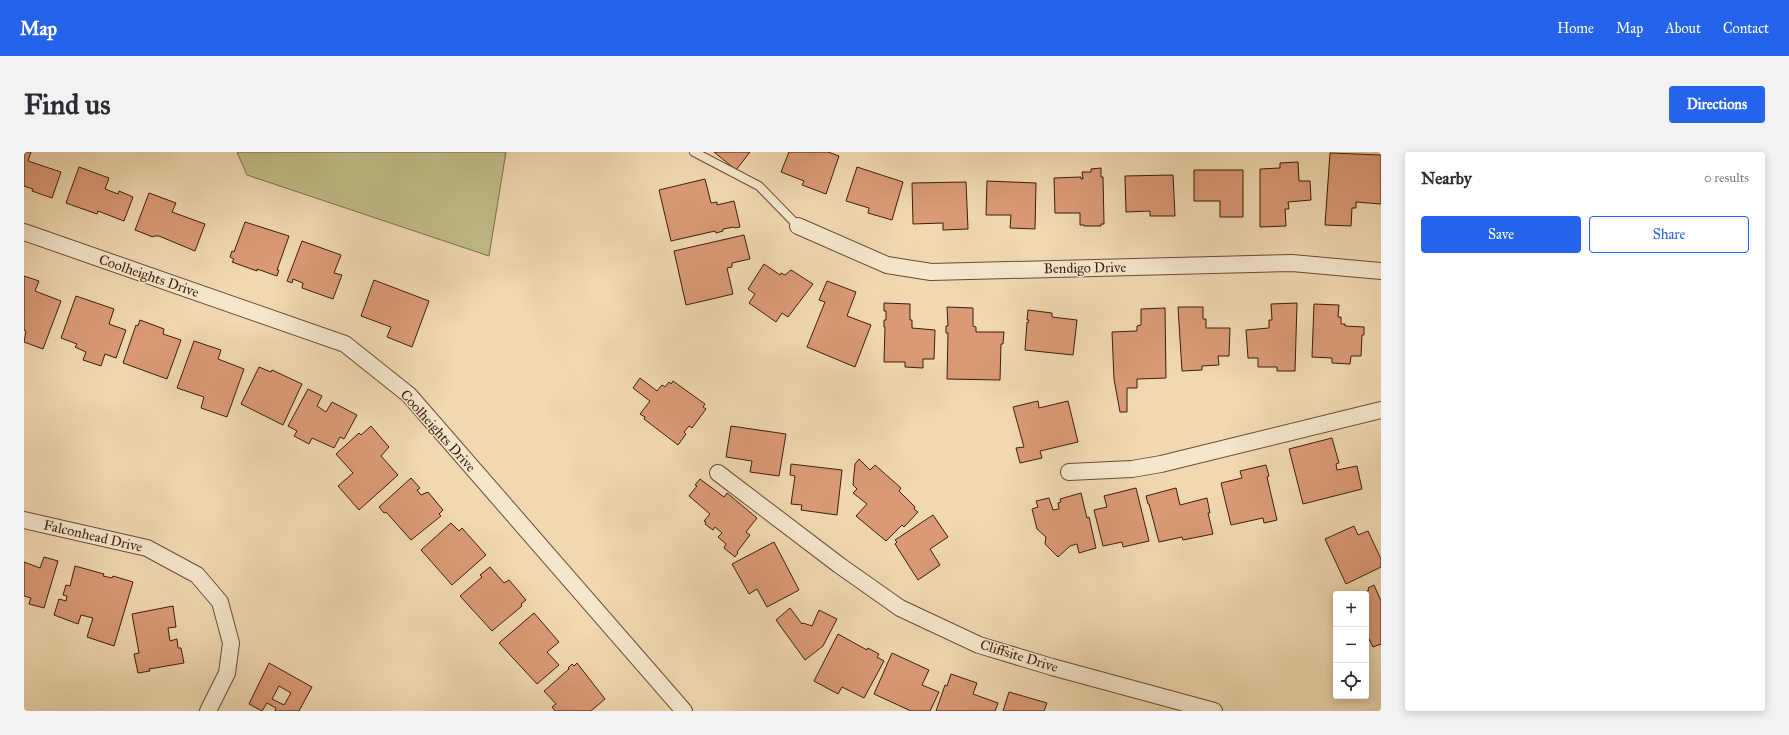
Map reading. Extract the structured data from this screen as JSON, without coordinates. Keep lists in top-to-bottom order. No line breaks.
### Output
{"streets":{"street":["Bendigo Drive","Coolheights Drive","Falconhead Drive","Cliffsite Drive"]},"page":{"header":"Map","nav":["Home","Map","About","Contact"],"buttons":["Directions",["Save","Share"]],"title":"Find us","heading":["Nearby","0 results"],"map_buttons":["+","−"]}}
